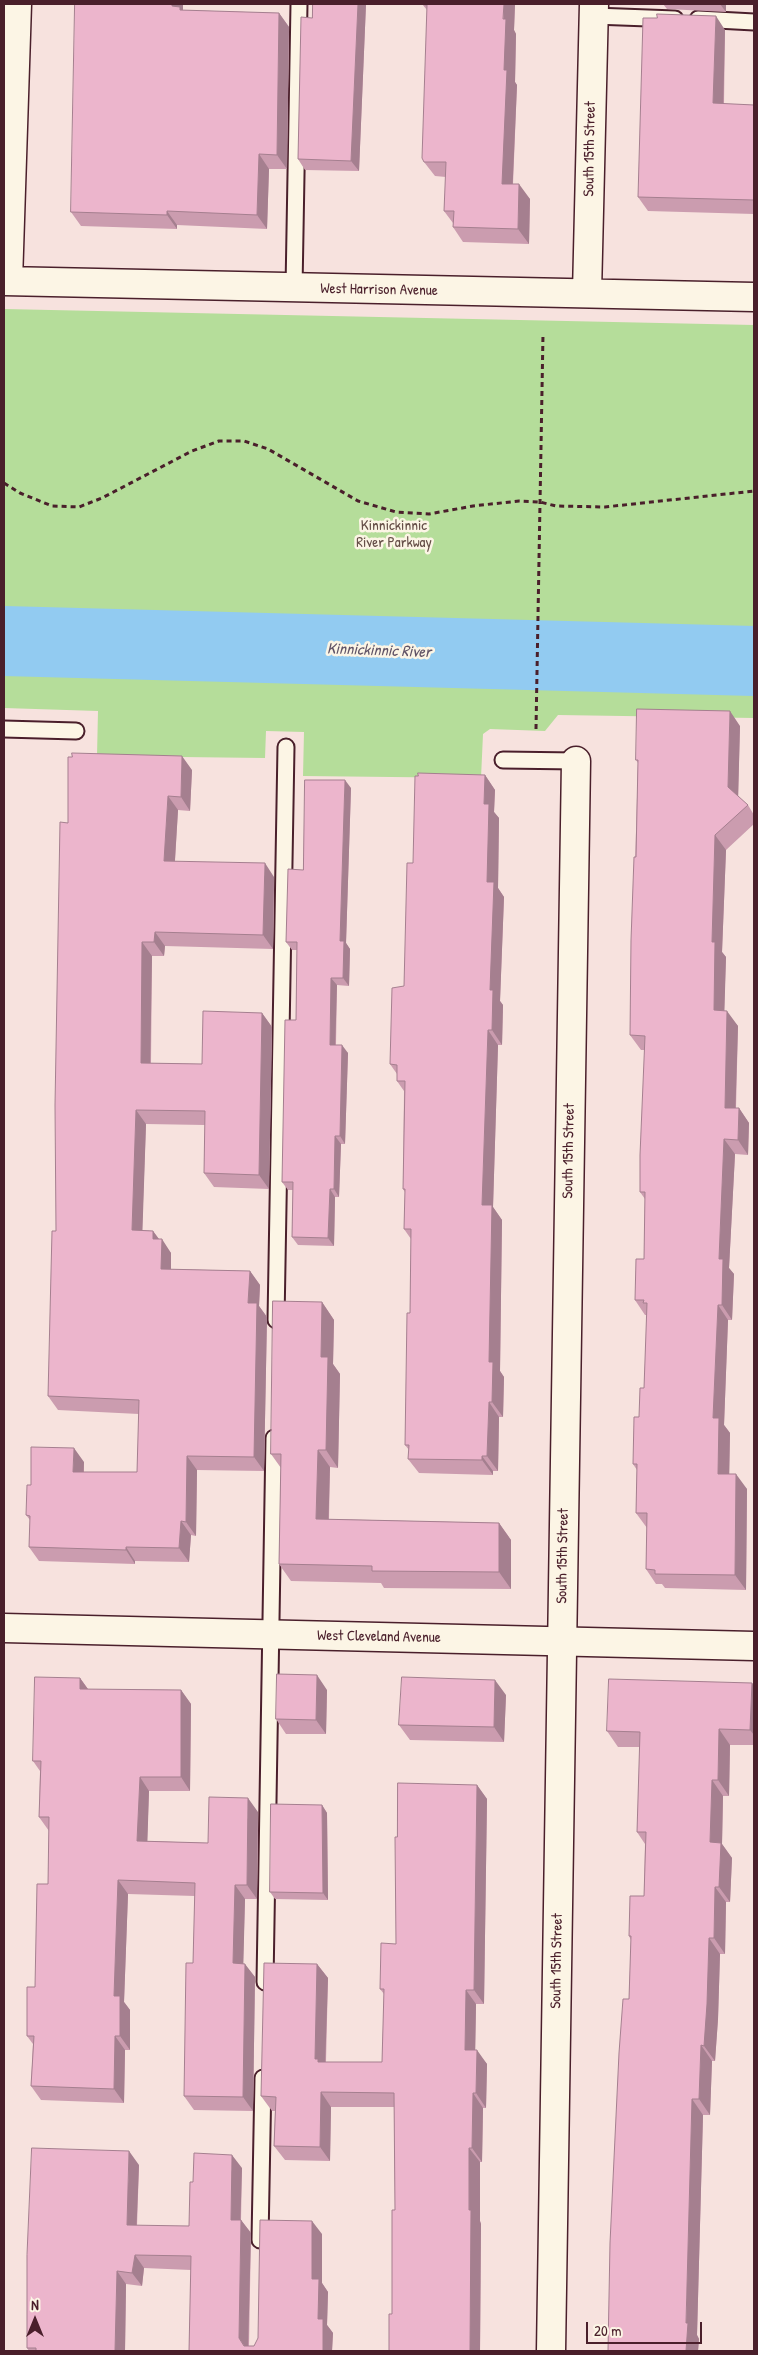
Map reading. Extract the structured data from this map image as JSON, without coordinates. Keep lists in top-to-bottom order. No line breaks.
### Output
{"streets":{"street":["South 15th Street","West Harrison Avenue","West Cleveland Avenue"]},"crossings":[["South 15th Street","West Harrison Avenue"],["South 15th Street","West Cleveland Avenue"]],"water":["Kinnickinnic River"],"parks":["Kinnickinnic River Parkway"],"scale_bar":"20 m","north":"top"}
